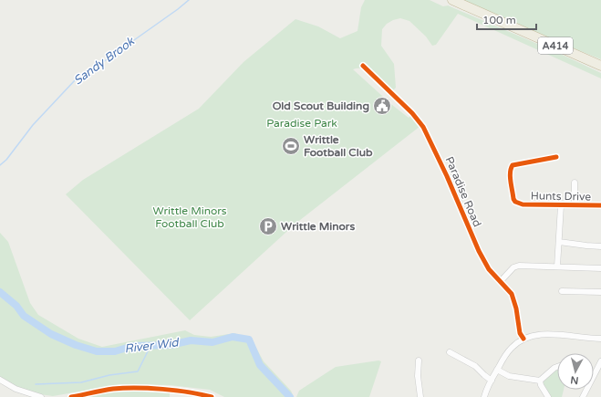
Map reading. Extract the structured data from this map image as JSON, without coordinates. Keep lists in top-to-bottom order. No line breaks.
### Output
{"streets":{"highway":["A414"],"street":["Paradise Road","Hunts Drive"]},"water":["Sandy Brook","River Wid"],"parks":["Paradise Park","Writtle Minors Football Club"],"places":{"public building":["Old Scout Building"],"sports":["Writtle Football Club"],"parking":["Writtle Minors"]},"scale_bar":"100 m","north":"bottom"}
